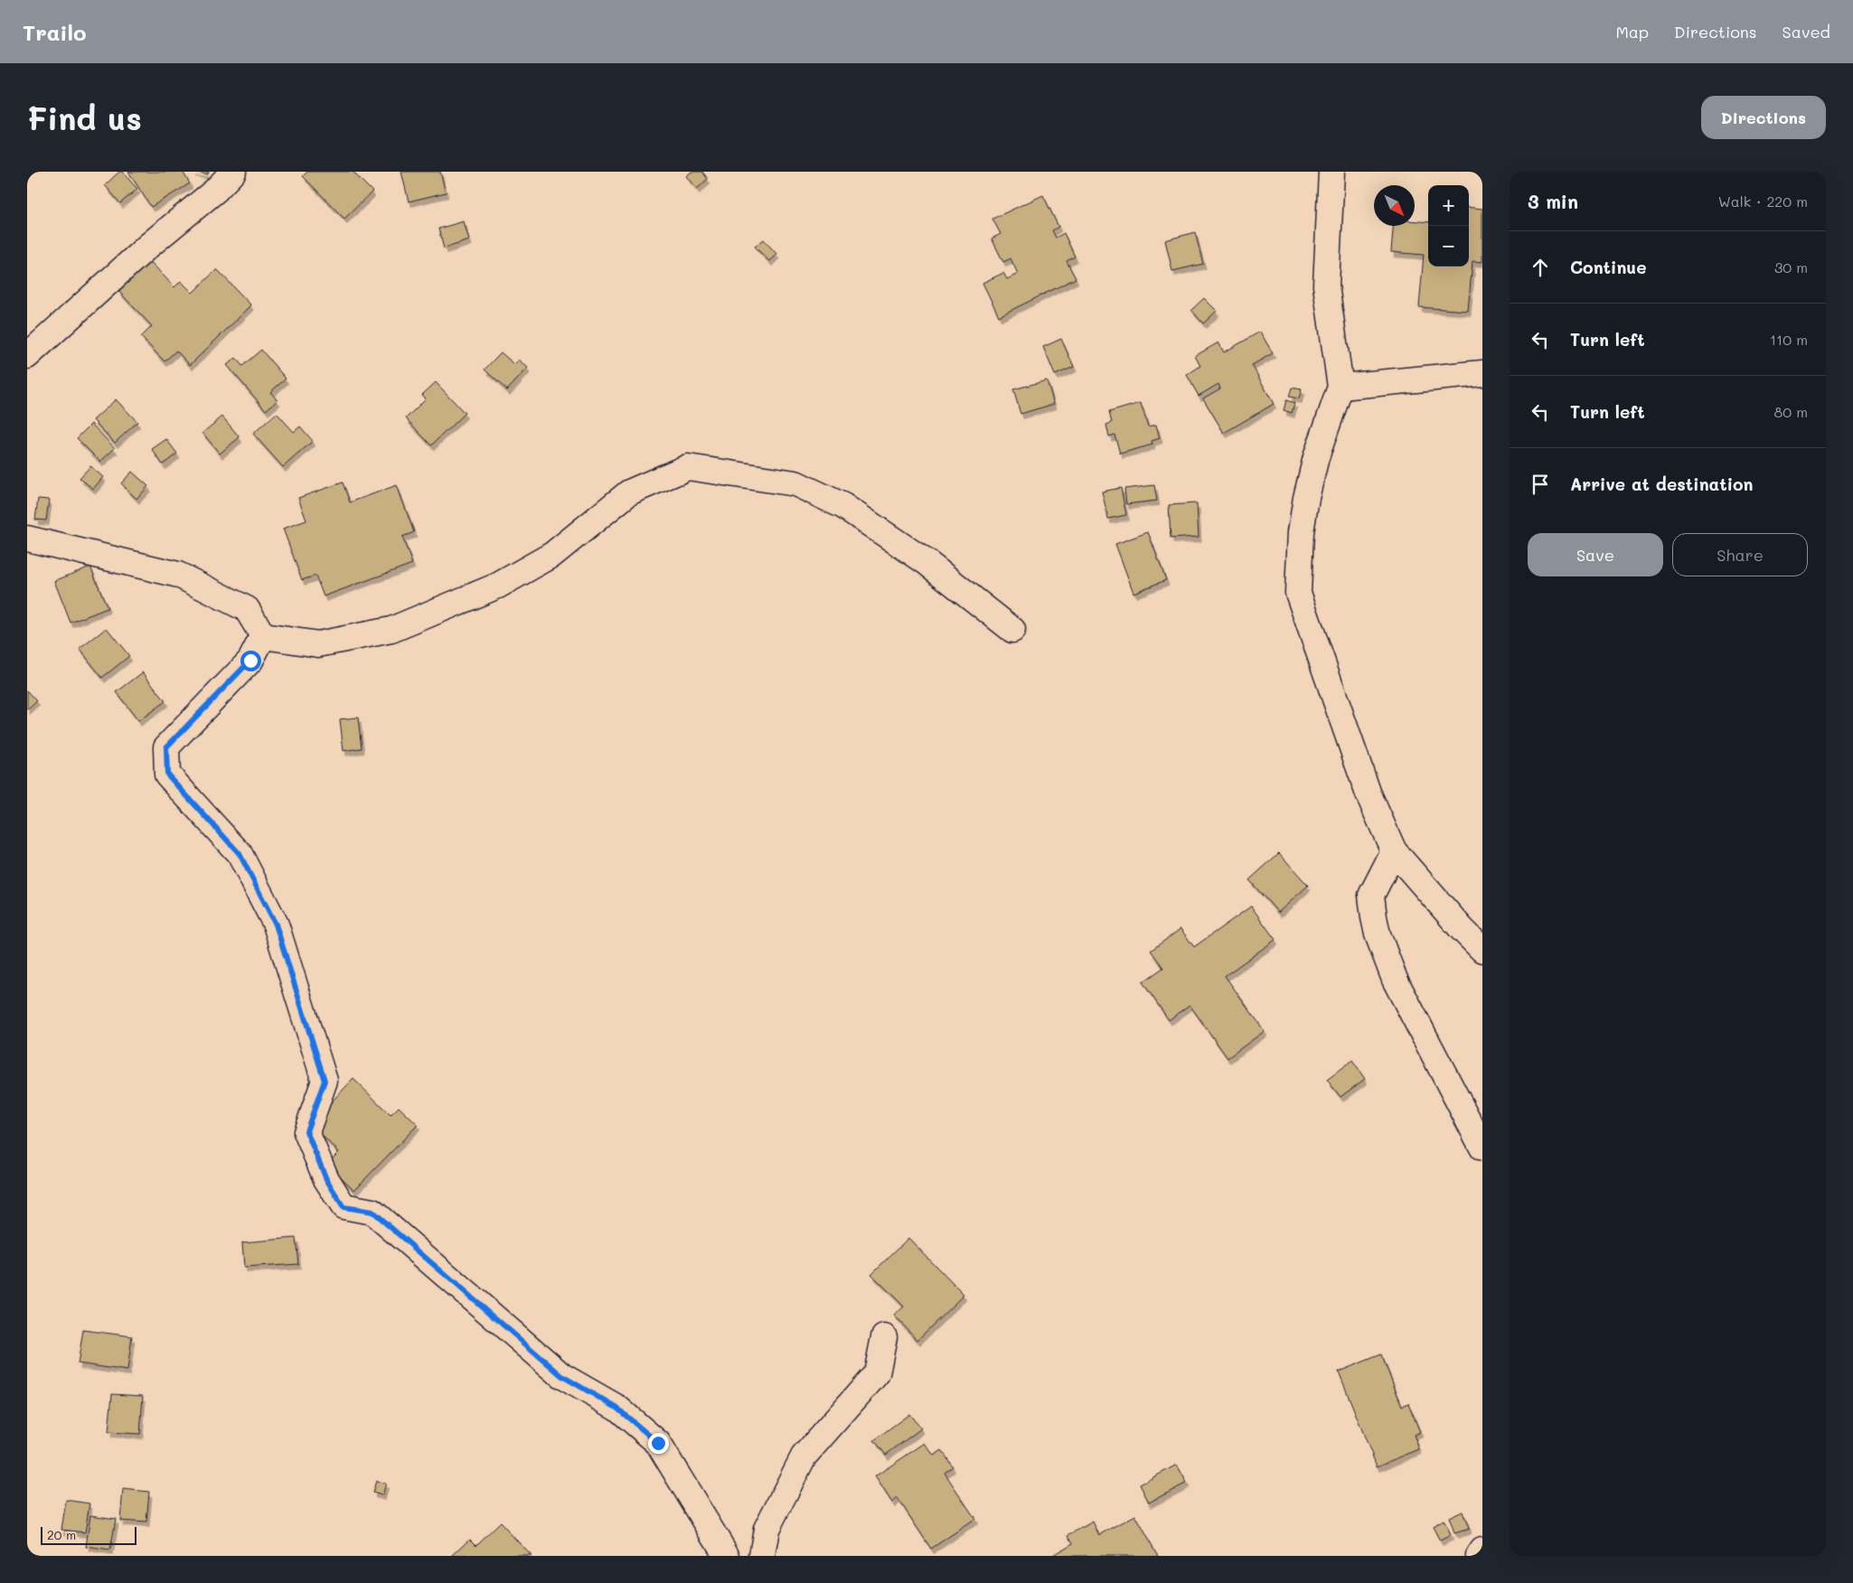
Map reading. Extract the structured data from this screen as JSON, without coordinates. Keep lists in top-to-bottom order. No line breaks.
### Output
{"scale_bar":"20 m","north":"bottom right","page":{"header":"Trailo","nav":["Map","Directions","Saved"],"buttons":["Directions",["Save","Share"]],"title":"Find us","heading":["3 min","Walk · 220 m"],"map_buttons":["+","−"],"list":[["Continue","30 m"],["Turn left","110 m"],["Turn left","80 m"],"Arrive at destination"],"scale":"20 m"}}
